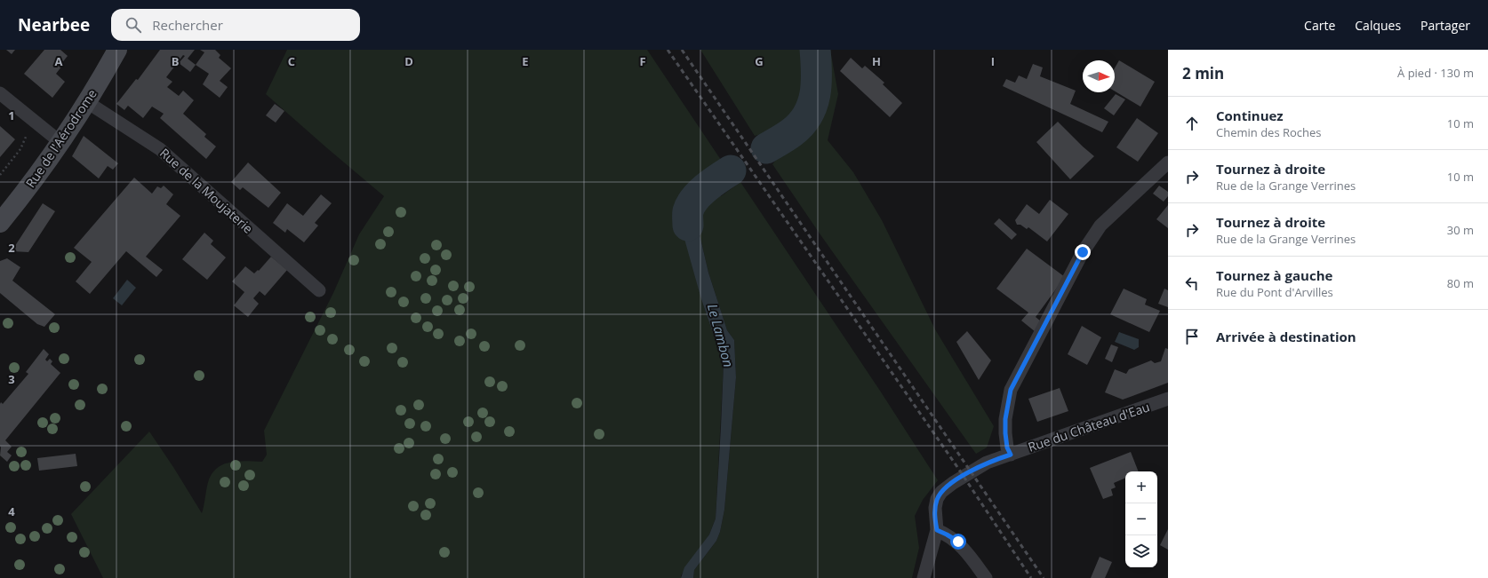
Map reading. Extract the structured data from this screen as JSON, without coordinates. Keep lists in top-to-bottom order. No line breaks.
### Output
{"streets":{"street":["Rue de l'Aérodrome","Rue de la Moujaterie","Rue du Château d'Eau"]},"crossings":[["Rue de l'Aérodrome","Rue de la Moujaterie"]],"water":["Le Lambon"],"north":"right","page":{"header":"Nearbee","search":"Rechercher","nav":["Carte","Calques","Partager"],"heading":["2 min","À pied · 130 m"],"list":[["Continuez","Chemin des Roches","10 m"],["Tournez à droite","Rue de la Grange Verrines","10 m"],["Tournez à droite","Rue de la Grange Verrines","30 m"],["Tournez à gauche","Rue du Pont d'Arvilles","80 m"],"Arrivée à destination"],"map_buttons":["+","−"]},"grid":{"columns":["A","B","C","D","E","F","G","H","I"],"rows":["1","2","3","4"]}}
